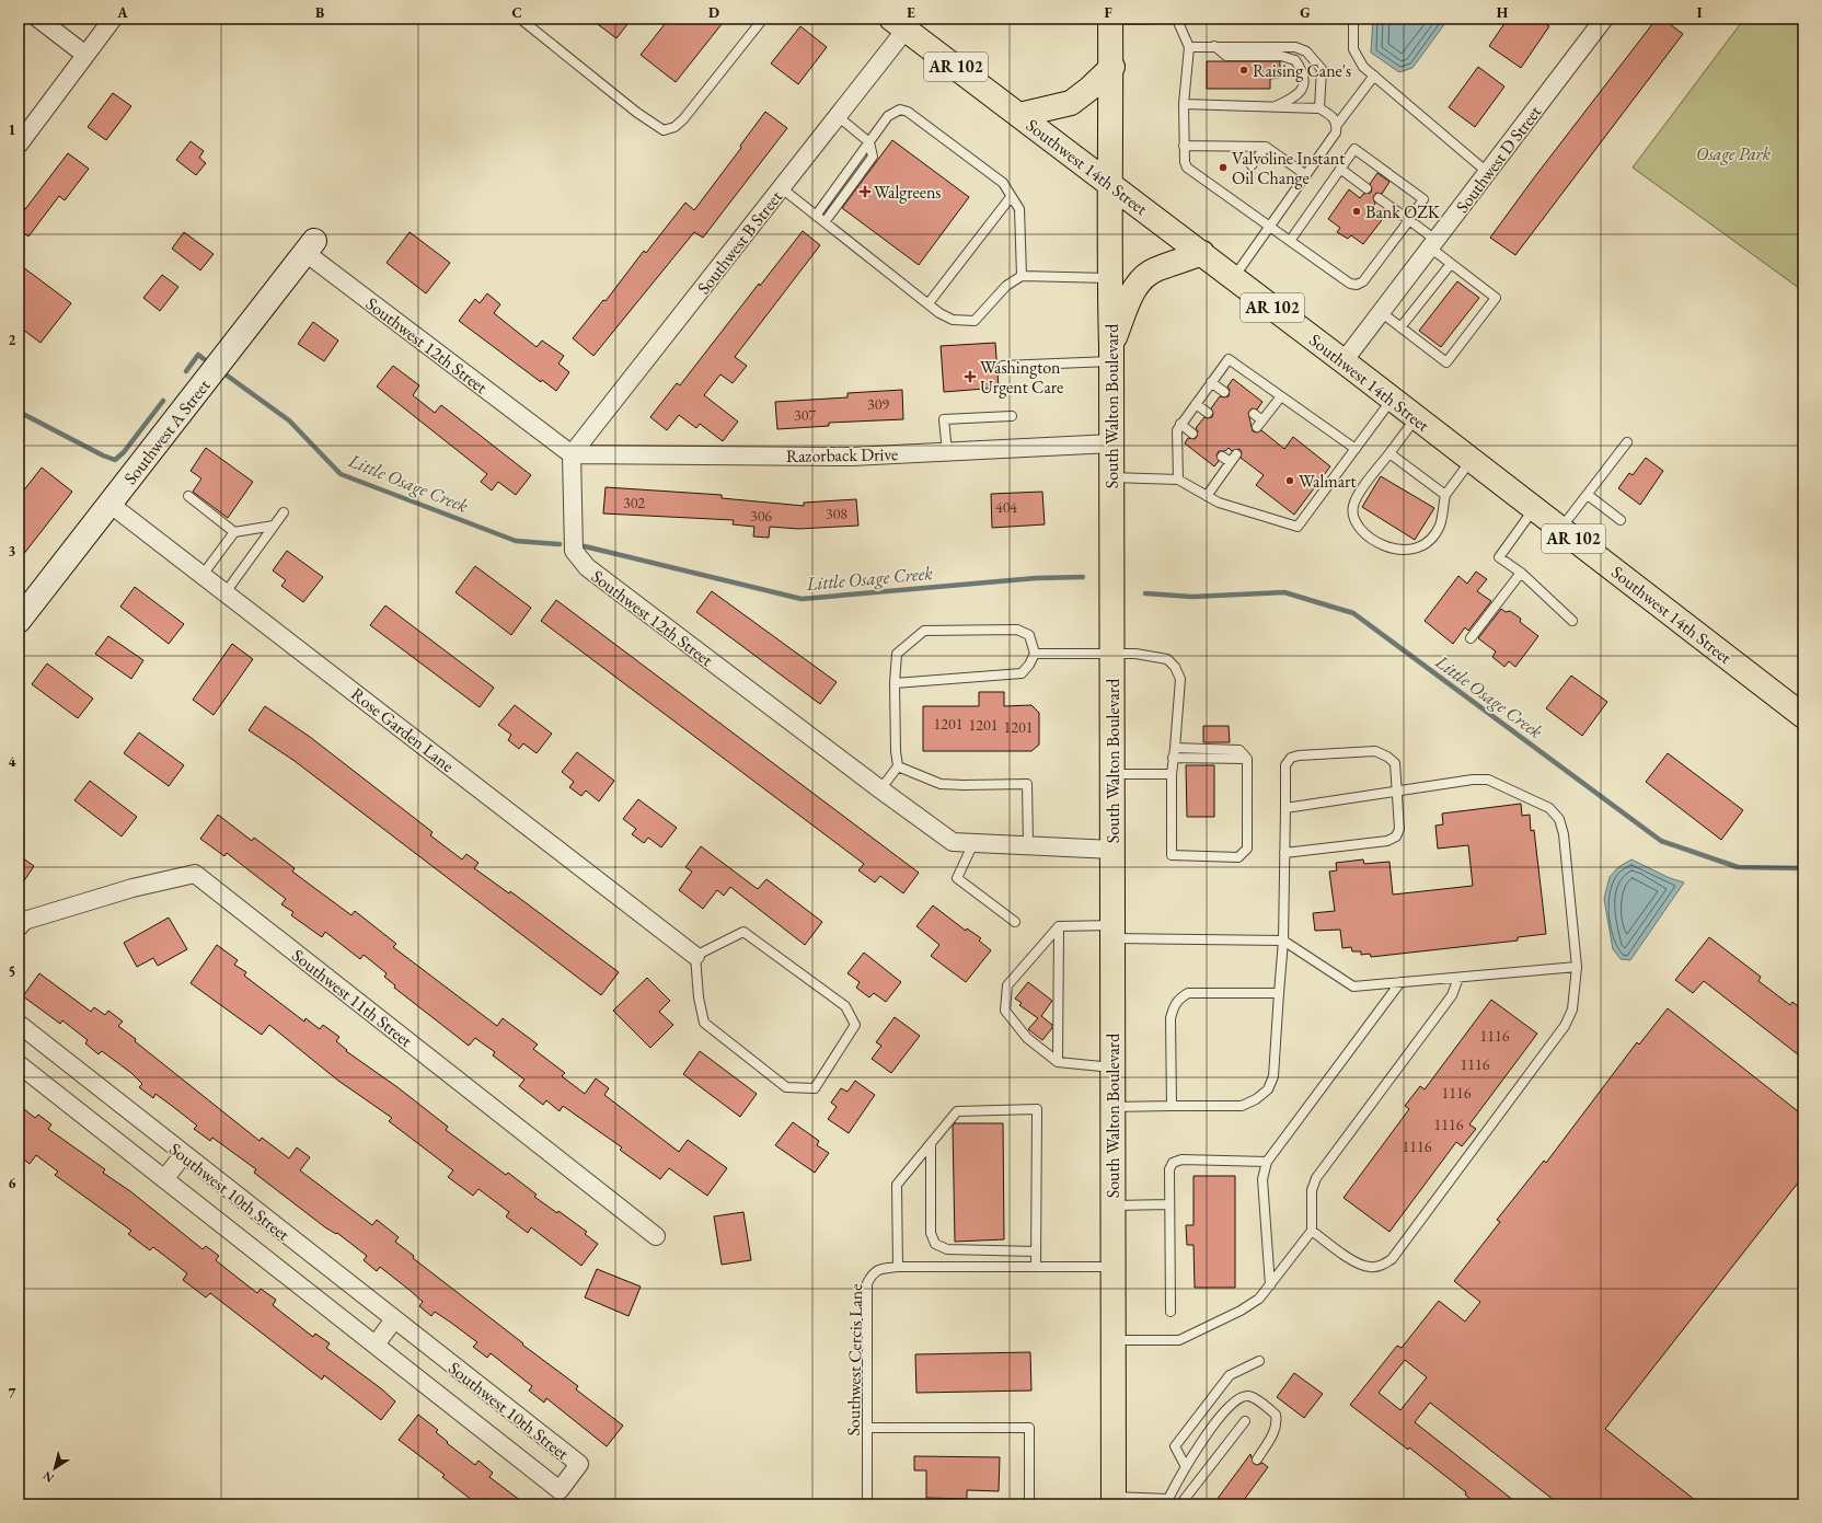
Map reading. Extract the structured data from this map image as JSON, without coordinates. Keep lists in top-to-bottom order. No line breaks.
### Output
{"streets":{"main road":["AR 102","Southwest 14th Street","South Walton Boulevard"],"street":["Southwest D Street","Southwest B Street","Southwest 12th Street","Southwest A Street","Razorback Drive","Rose Garden Lane","Southwest 11th Street","Southwest 10th Street"],"lane":["Southwest Cercis Lane"]},"crossings":[["Southwest D Street","Southwest 14th Street"],["Southwest 14th Street","Southwest B Street"],["Southwest 14th Street","South Walton Boulevard"],["Southwest B Street","Southwest 12th Street"],["Southwest B Street","Razorback Drive"],["Southwest 12th Street","South Walton Boulevard"],["Southwest 12th Street","Southwest A Street"],["Southwest 12th Street","Razorback Drive"],["South Walton Boulevard","Razorback Drive"],["South Walton Boulevard","Southwest Cercis Lane"],["Southwest A Street","Rose Garden Lane"]],"water":["Little Osage Creek"],"parks":["Osage Park"],"places":{"other":["Raising Cane's","Valvoline Instant Oil Change","Bank OZK","Walmart"],"health":["Walgreens","Washington Urgent Care"]},"house_numbers":["309","307","302","404","308","306","1201","1201","1201","1116","1116","1116","1116","1116"],"north":"bottom left","grid":{"columns":["A","B","C","D","E","F","G","H","I"],"rows":["1","2","3","4","5","6","7"]}}
